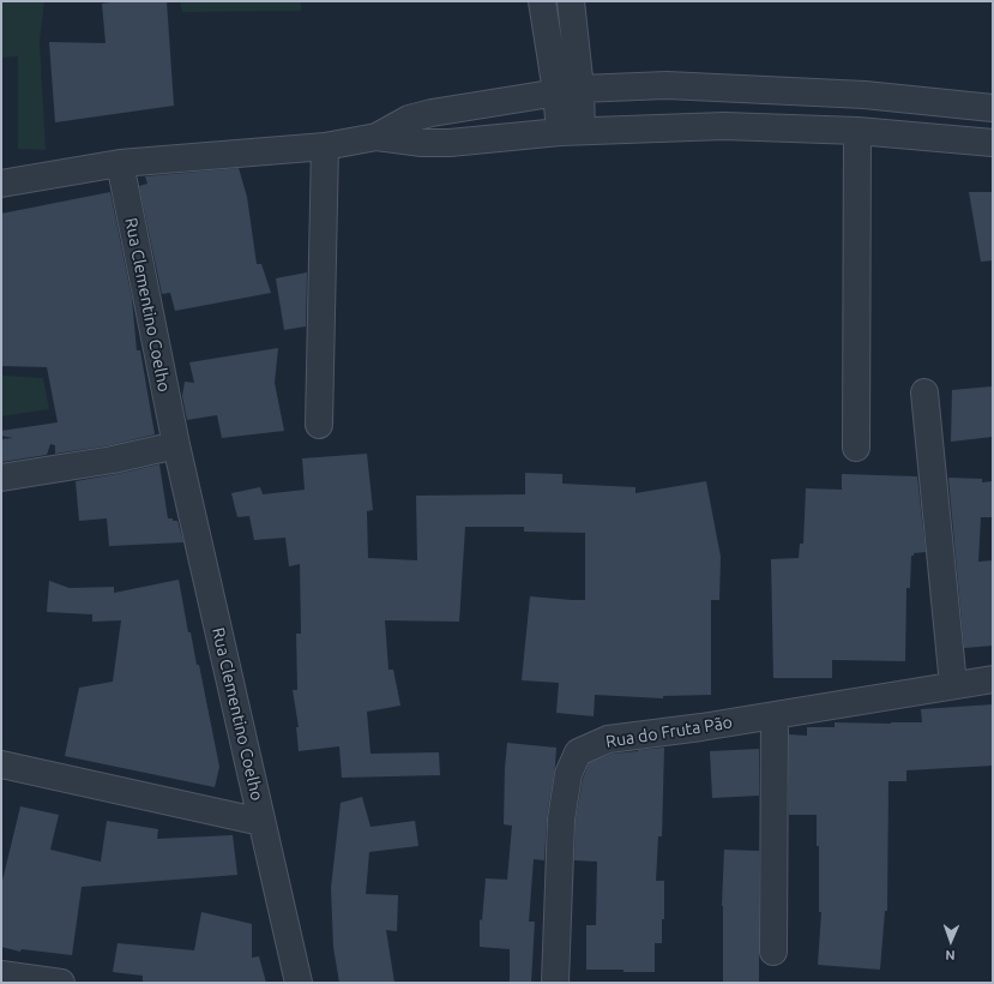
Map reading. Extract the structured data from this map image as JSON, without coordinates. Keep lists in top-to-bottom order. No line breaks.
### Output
{"streets":{"street":["Rua Clementino Coelho","Rua do Fruta Pão"]},"north":"bottom"}
